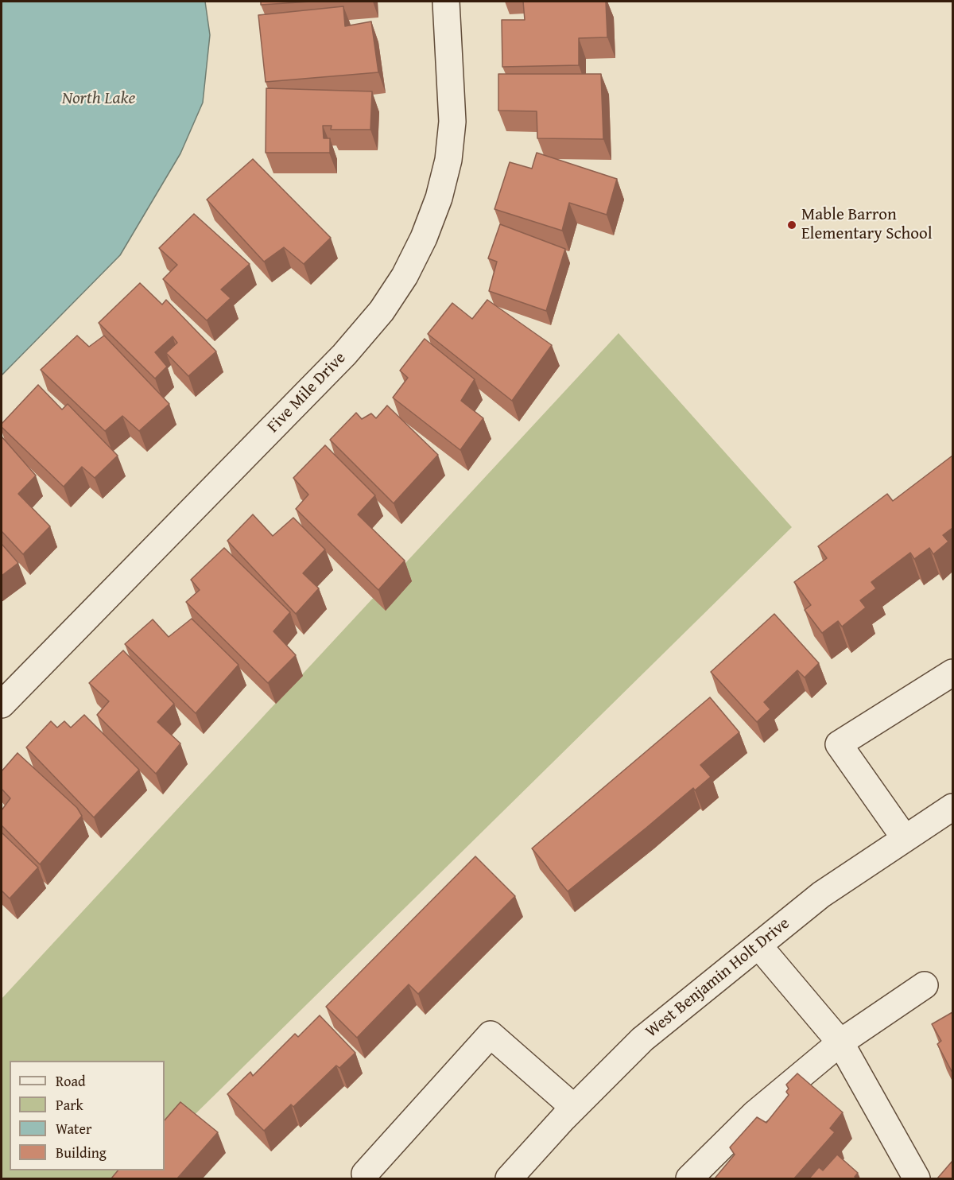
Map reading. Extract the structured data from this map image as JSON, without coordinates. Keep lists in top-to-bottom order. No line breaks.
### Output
{"streets":{"street":["Five Mile Drive","West Benjamin Holt Drive"]},"water":["North Lake"],"places":["Mable Barron Elementary School"],"legend":["Road","Park","Water","Building"]}
